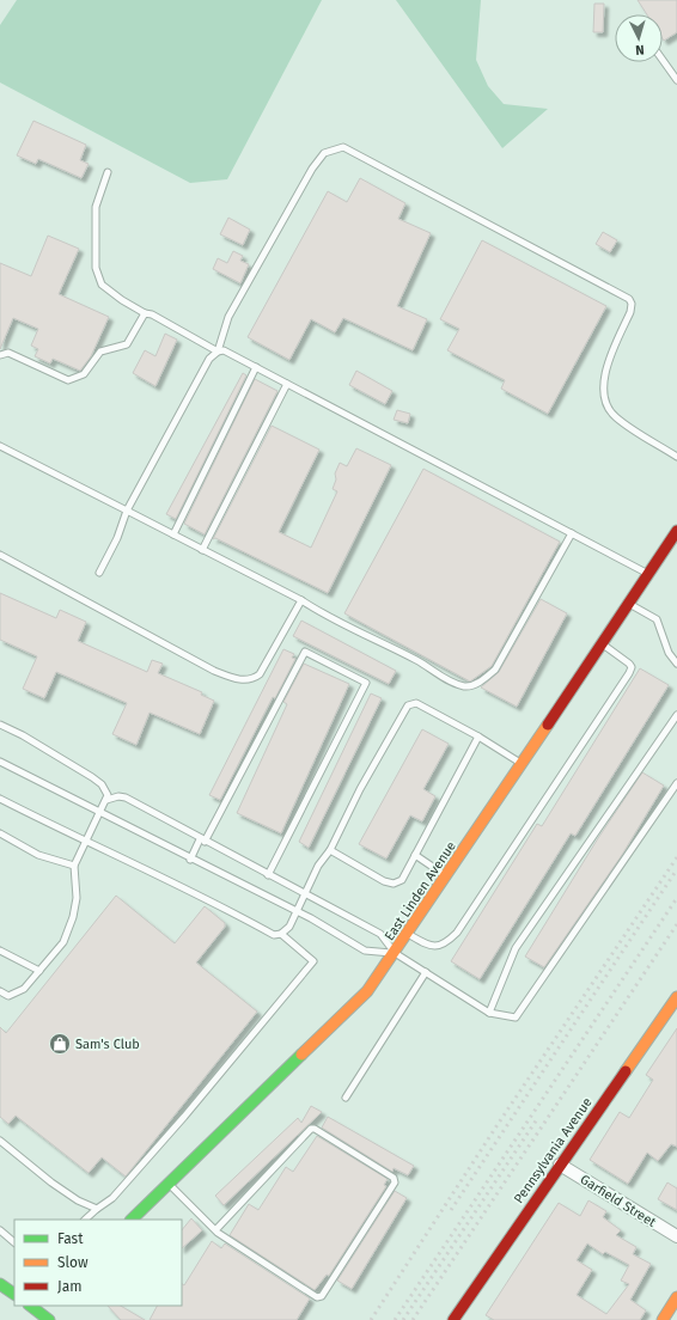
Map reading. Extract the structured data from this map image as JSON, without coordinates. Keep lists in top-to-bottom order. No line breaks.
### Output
{"streets":{"street":["East Linden Avenue","Pennsylvania Avenue","Garfield Street"]},"crossings":[["Pennsylvania Avenue","Garfield Street"]],"places":{"shop":["Sam's Club"]},"legend":["Fast","Slow","Jam"],"north":"bottom"}
